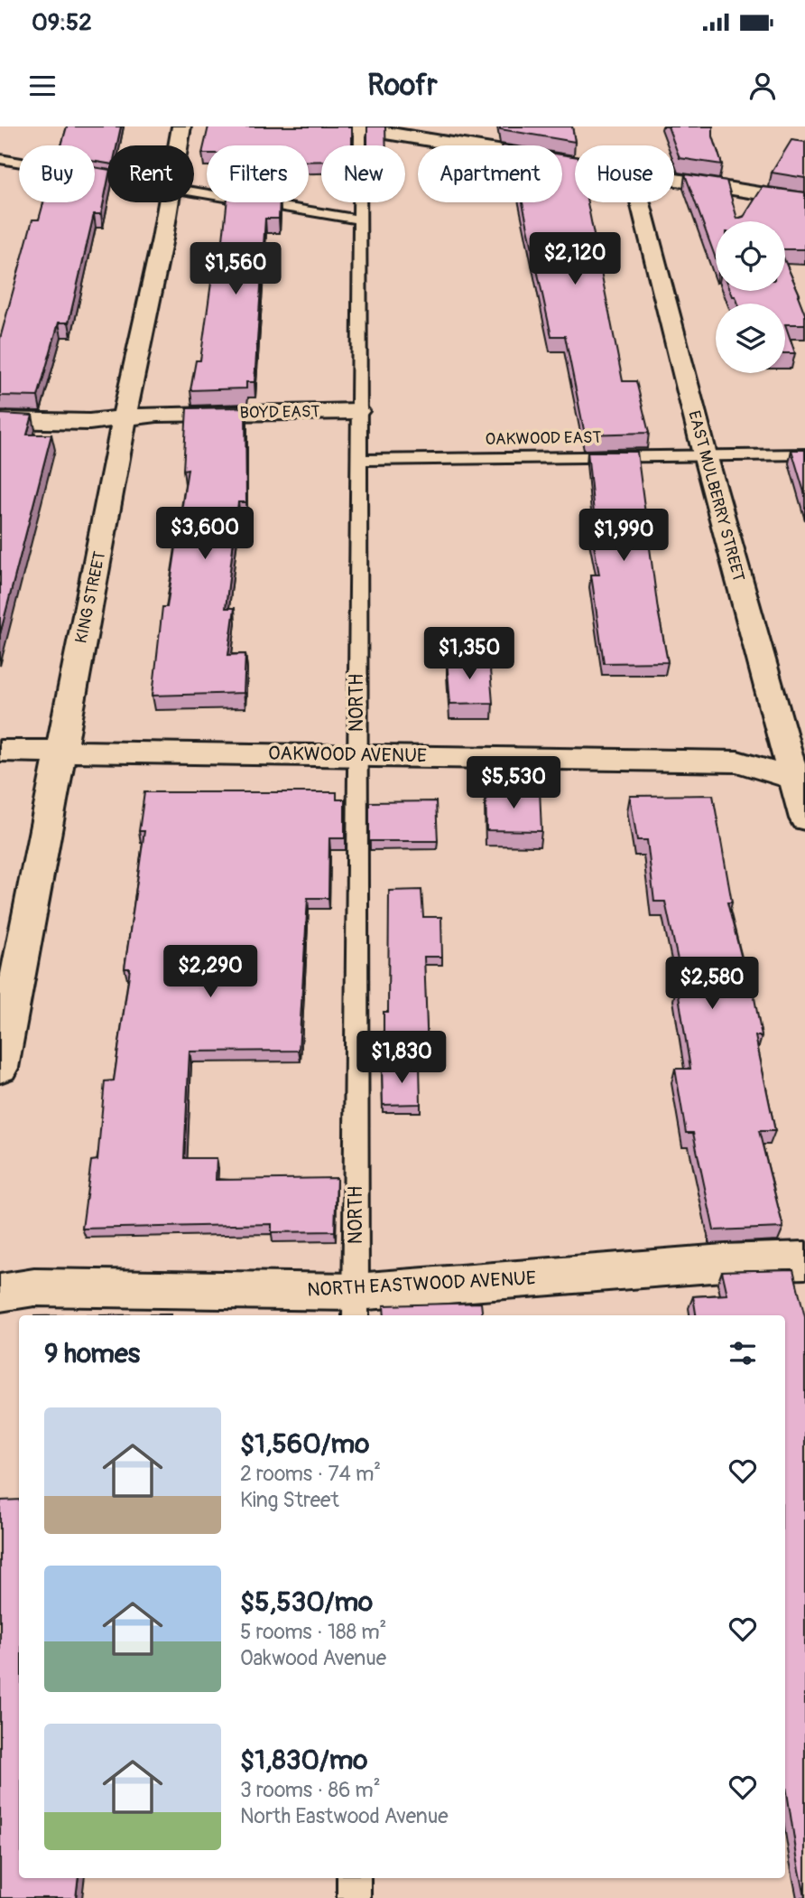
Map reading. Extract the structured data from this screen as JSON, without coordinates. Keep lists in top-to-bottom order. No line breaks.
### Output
{"streets":{"street":["BOYD EAST","EAST MULBERRY STREET","KING STREET","OAKWOOD AVENUE","NORTH EASTWOOD AVENUE"],"lane":["OAKWOOD EAST","NORTH"]},"crossings":[["BOYD EAST","KING STREET"],["BOYD EAST","NORTH"],["OAKWOOD EAST","EAST MULBERRY STREET"],["OAKWOOD EAST","NORTH"],["EAST MULBERRY STREET","OAKWOOD AVENUE"],["KING STREET","OAKWOOD AVENUE"],["NORTH","OAKWOOD AVENUE"],["NORTH","NORTH EASTWOOD AVENUE"]],"page":{"status":"09:52","header":"Roofr","chip":["Buy","Rent","Filters","New","Apartment","House"],"price":["$2,120","$1,560","$3,600","$1,990","$1,350","$5,530","$2,290","$2,580","$1,830"],"heading":"9 homes","list":[{"name":"$1,560/mo","note":"2 rooms · 74 m² · King Street"},{"name":"$5,530/mo","note":"5 rooms · 188 m² · Oakwood Avenue"},{"name":"$1,830/mo","note":"3 rooms · 86 m² · North Eastwood Avenue"}]}}
